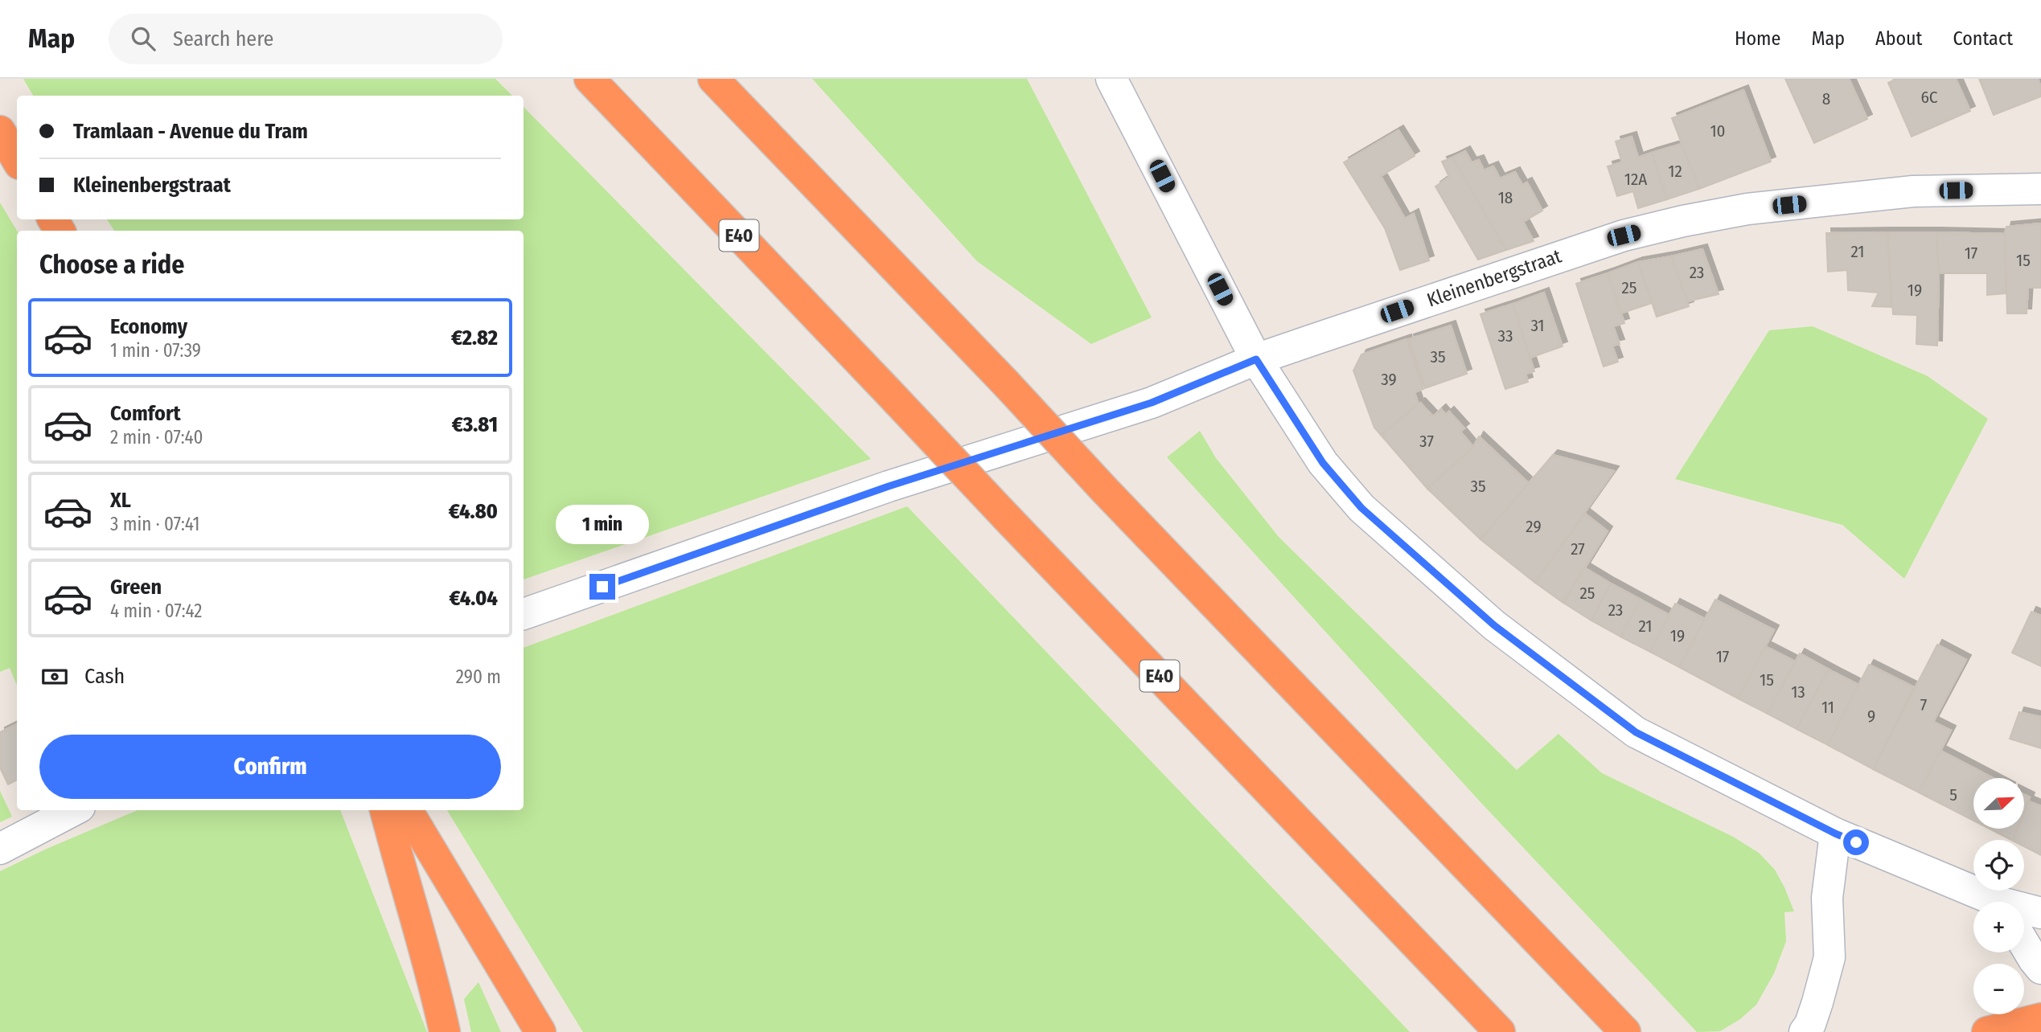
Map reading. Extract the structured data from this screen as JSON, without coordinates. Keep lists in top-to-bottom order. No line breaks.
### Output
{"streets":{"highway":["E40"],"street":["Kleinenbergstraat"]},"house_numbers":["6C","8","10","12","12A","18","21","17","15","23","25","19","31","33","35","39","37","35","29","27","25","23","21","19","17","15","13","7","11","9","5"],"north":"top right","page":{"header":"Map","search":"Search here","nav":["Home","Map","About","Contact"],"banner":["Tramlaan - Avenue du Tram","Kleinenbergstraat"],"heading":"Choose a ride","list":[{"name":"Economy","note":"1 min · 07:39","value":"€2.82"},{"name":"Comfort","note":"2 min · 07:40","value":"€3.81"},{"name":"XL","note":"3 min · 07:41","value":"€4.80"},{"name":"Green","note":"4 min · 07:42","value":"€4.04"}],"bubble":"1 min","pay":["Cash","290 m"],"buttons":"Confirm","map_buttons":["+","−"]}}
